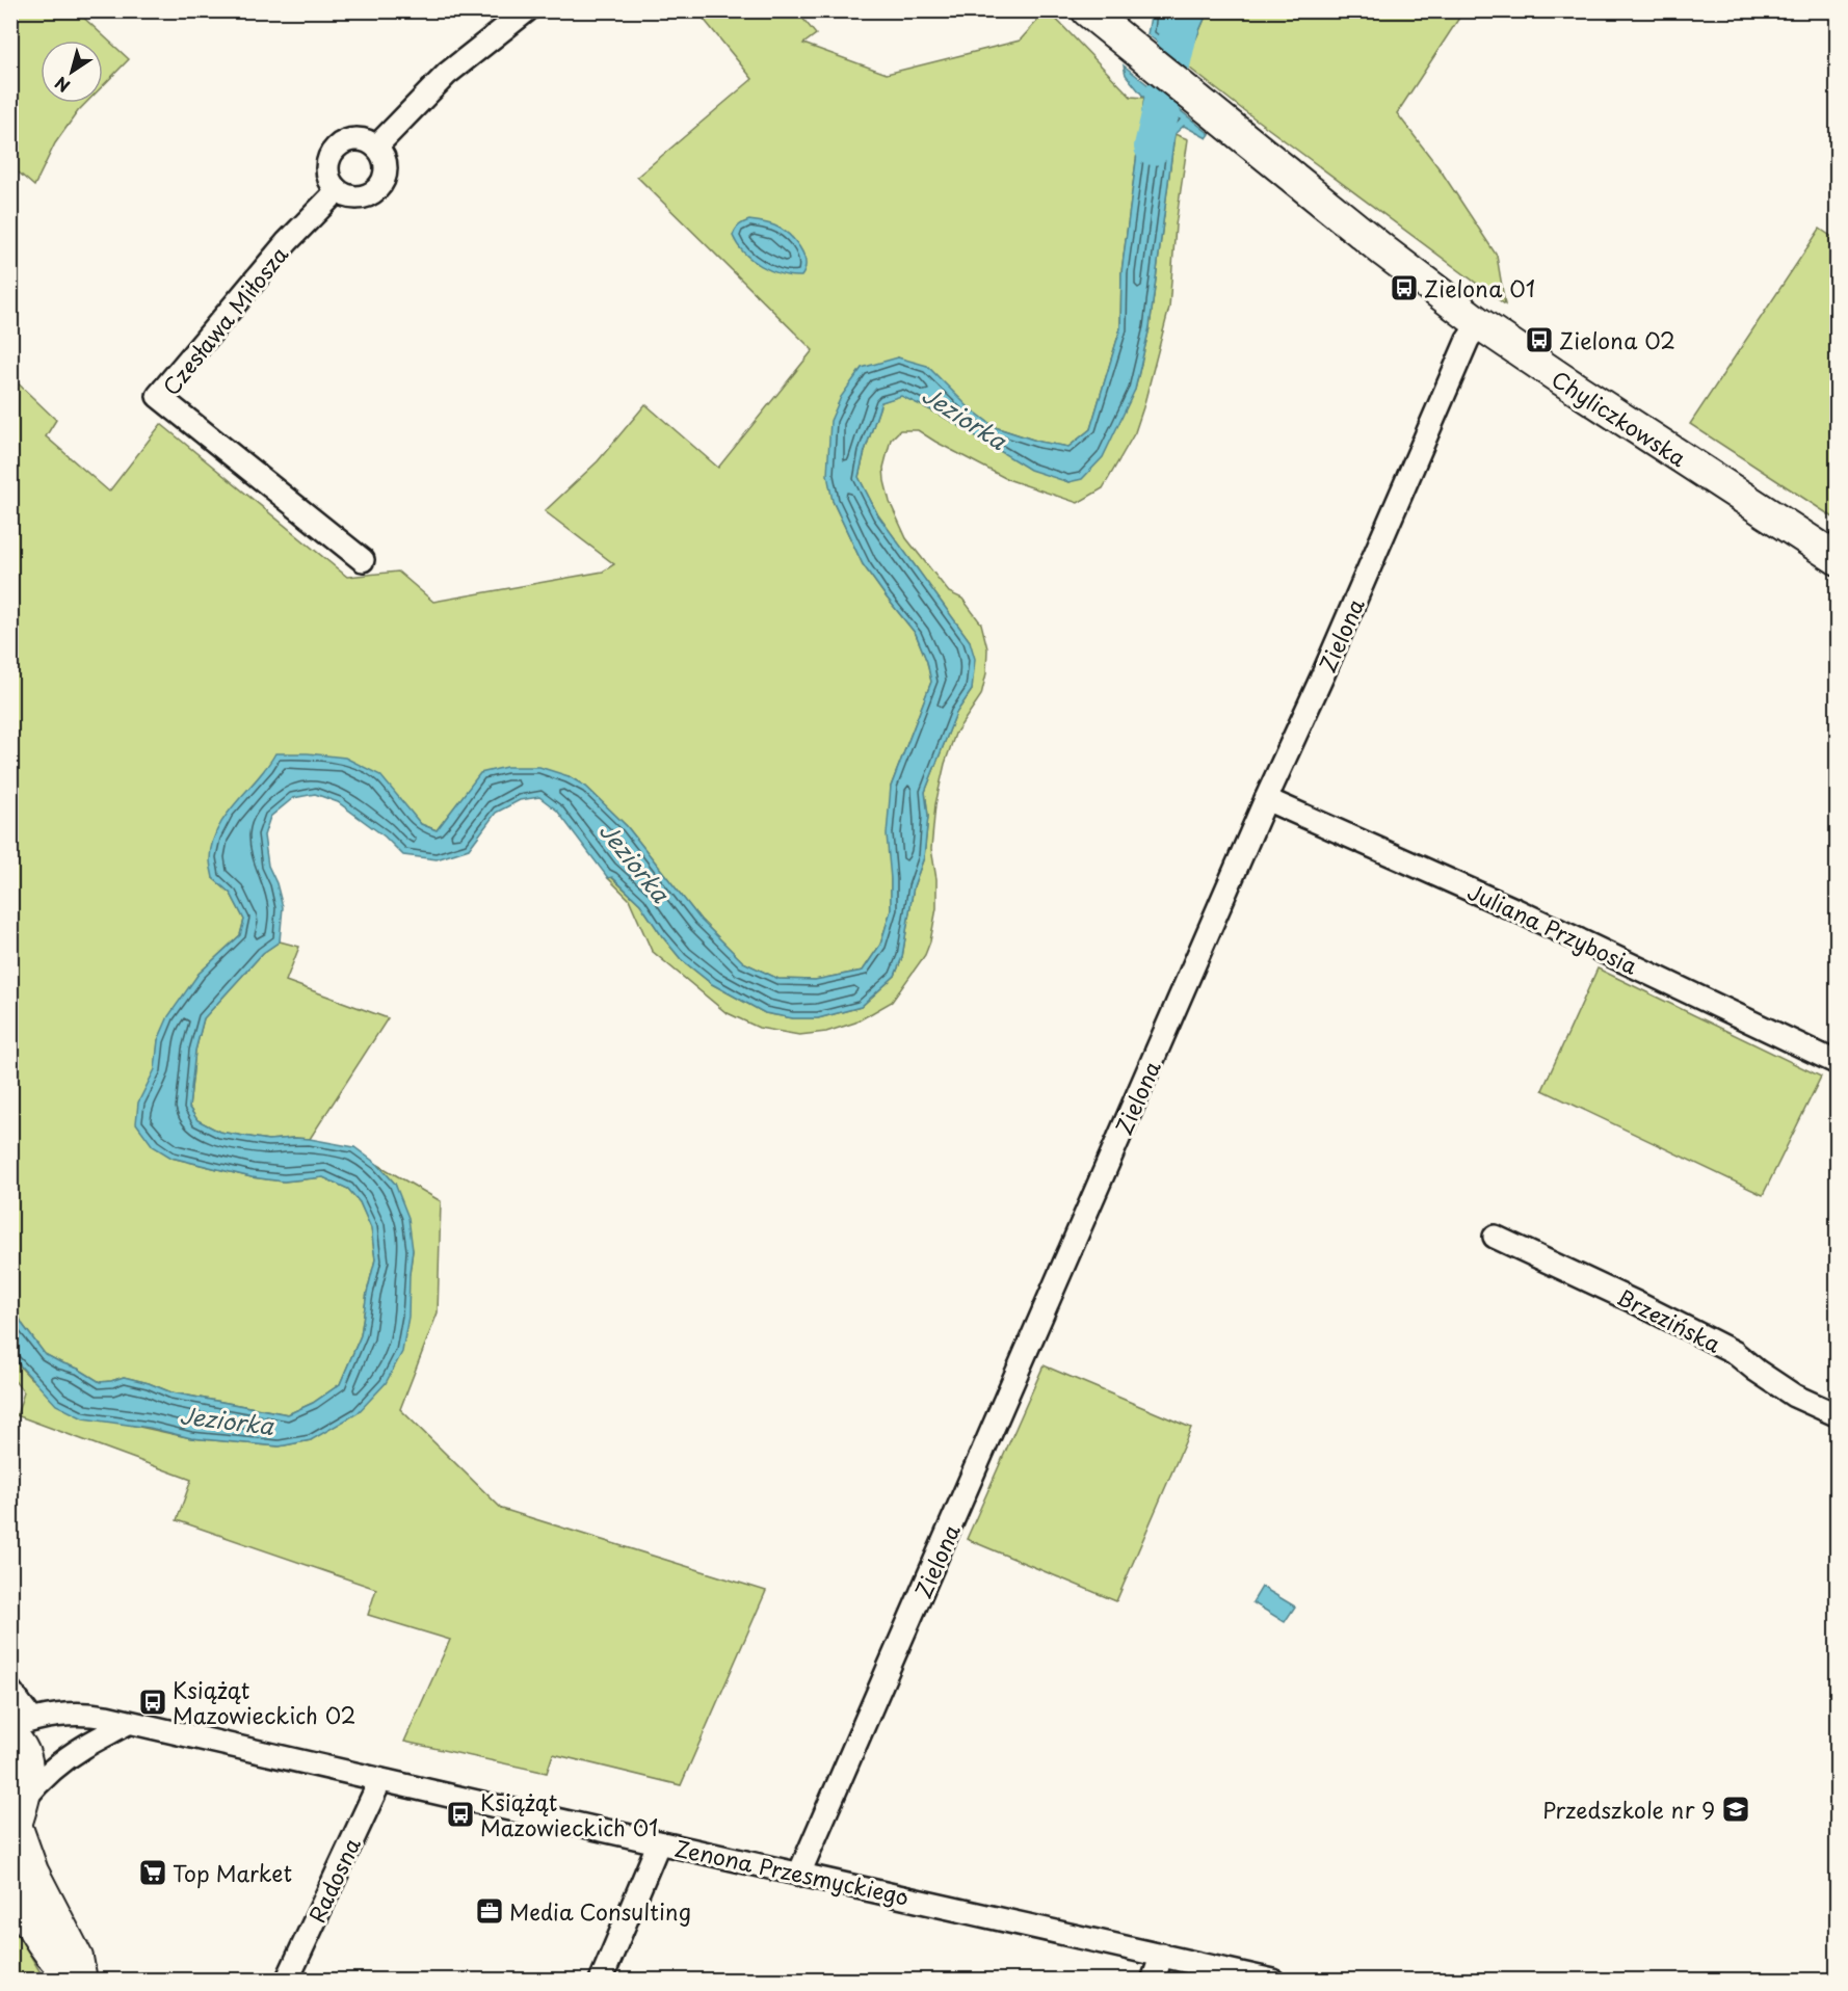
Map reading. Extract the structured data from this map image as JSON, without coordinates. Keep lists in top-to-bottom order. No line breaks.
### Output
{"streets":{"street":["Czesława Miłosza","Chyliczkowska","Zielona","Juliana Przybosia","Brzezińska","Zenona Przesmyckiego","Radosna"]},"crossings":[["Chyliczkowska","Zielona"],["Zielona","Juliana Przybosia"],["Zielona","Zenona Przesmyckiego"],["Zenona Przesmyckiego","Radosna"]],"water":["Jeziorka"],"places":{"bus stop":["Zielona 01","Zielona 02","Książąt Mazowieckich 02","Książąt Mazowieckich 01"],"school or university":["Przedszkole nr 9"],"supermarket":["Top Market"],"office":["Media Consulting"]},"north":"bottom left"}
